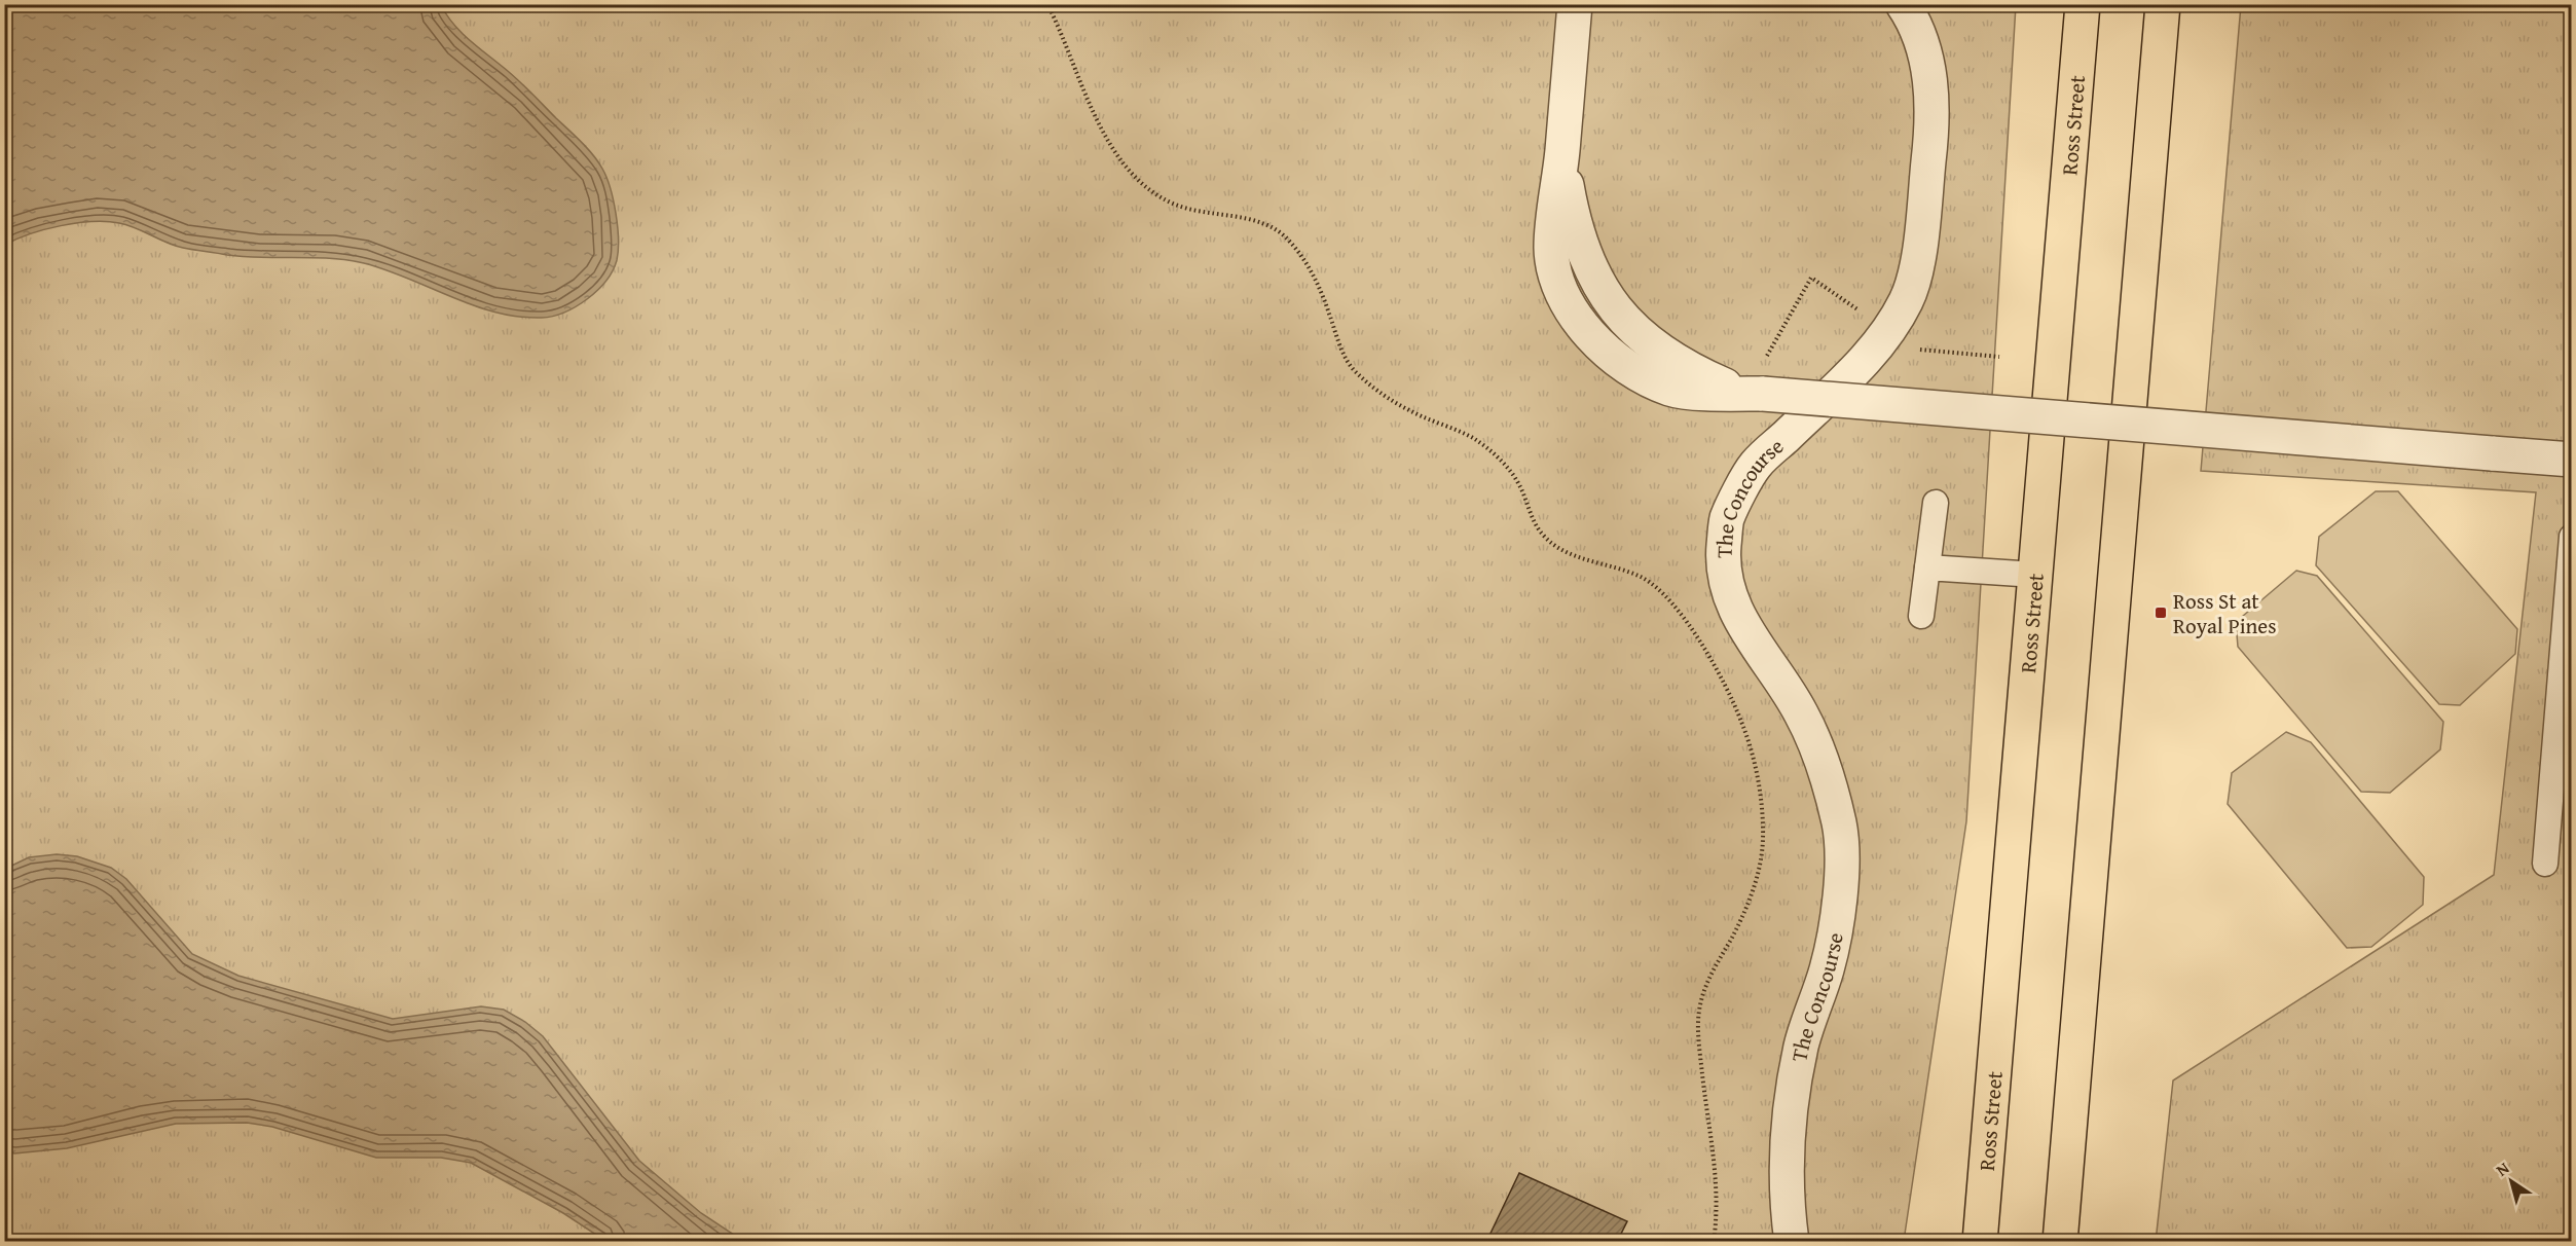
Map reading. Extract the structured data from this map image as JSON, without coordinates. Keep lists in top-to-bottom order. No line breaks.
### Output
{"streets":{"main road":["Ross Street"],"street":["The Concourse"]},"places":{"transit":["Ross St at Royal Pines"]},"north":"top left"}
